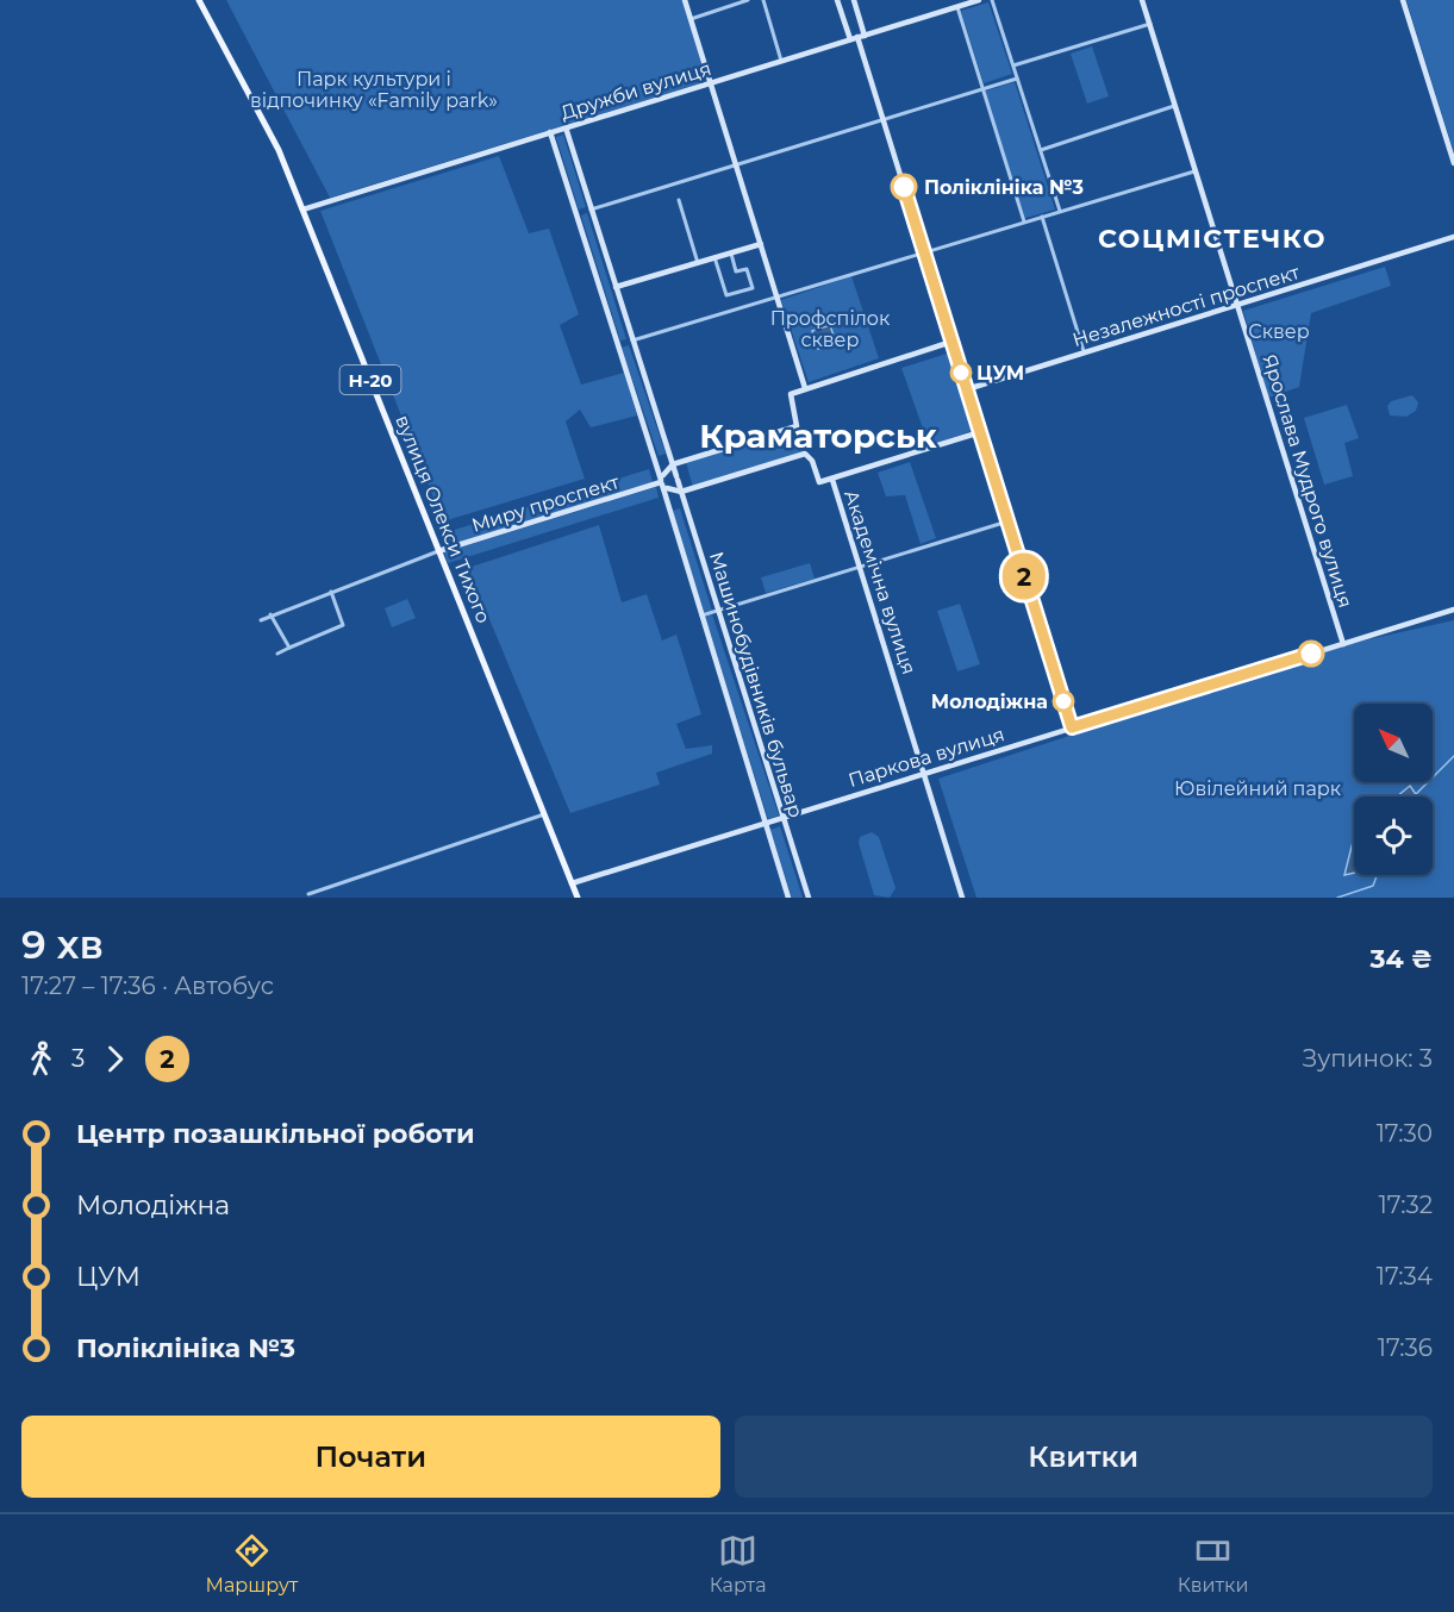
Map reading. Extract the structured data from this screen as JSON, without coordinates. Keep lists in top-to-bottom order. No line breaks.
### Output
{"streets":{"main road":["Н-20","вулиця Олекси Тихого"],"street":["Дружби вулиця","Незалежності проспект","Ярослава Мудрого вулиця","Миру проспект","Академічна вулиця","Машинобудівників бульвар","Паркова вулиця"]},"crossings":[["Дружби вулиця","вулиця Олекси Тихого"],["Дружби вулиця","Машинобудівників бульвар"],["Незалежності проспект","Ярослава Мудрого вулиця"],["Ярослава Мудрого вулиця","Паркова вулиця"],["Миру проспект","вулиця Олекси Тихого"],["Миру проспект","Машинобудівників бульвар"],["вулиця Олекси Тихого","Паркова вулиця"],["Академічна вулиця","Паркова вулиця"],["Машинобудівників бульвар","Паркова вулиця"]],"districts":["СОЦМІСТЕЧКО","Краматорськ"],"parks":["Парк культури і відпочинку «Family park»","Профспілок сквер","Сквер","Ювілейний парк"],"places":["Поліклініка №3","ЦУМ","Молодіжна"],"lines":["bus line 2"],"north":"top left","page":{"on_map":"2","heading":["9 хв","17:27 – 17:36 · Автобус","34 ₴"],"legs":["3","2","Зупинок: 3"],"list":[{"name":"Центр позашкільної роботи","value":"17:30"},{"name":"Молодіжна","value":"17:32"},{"name":"ЦУМ","value":"17:34"},{"name":"Поліклініка №3","value":"17:36"}],"buttons":["Почати","Квитки"],"tabs":["Маршрут","Карта","Квитки"]}}
